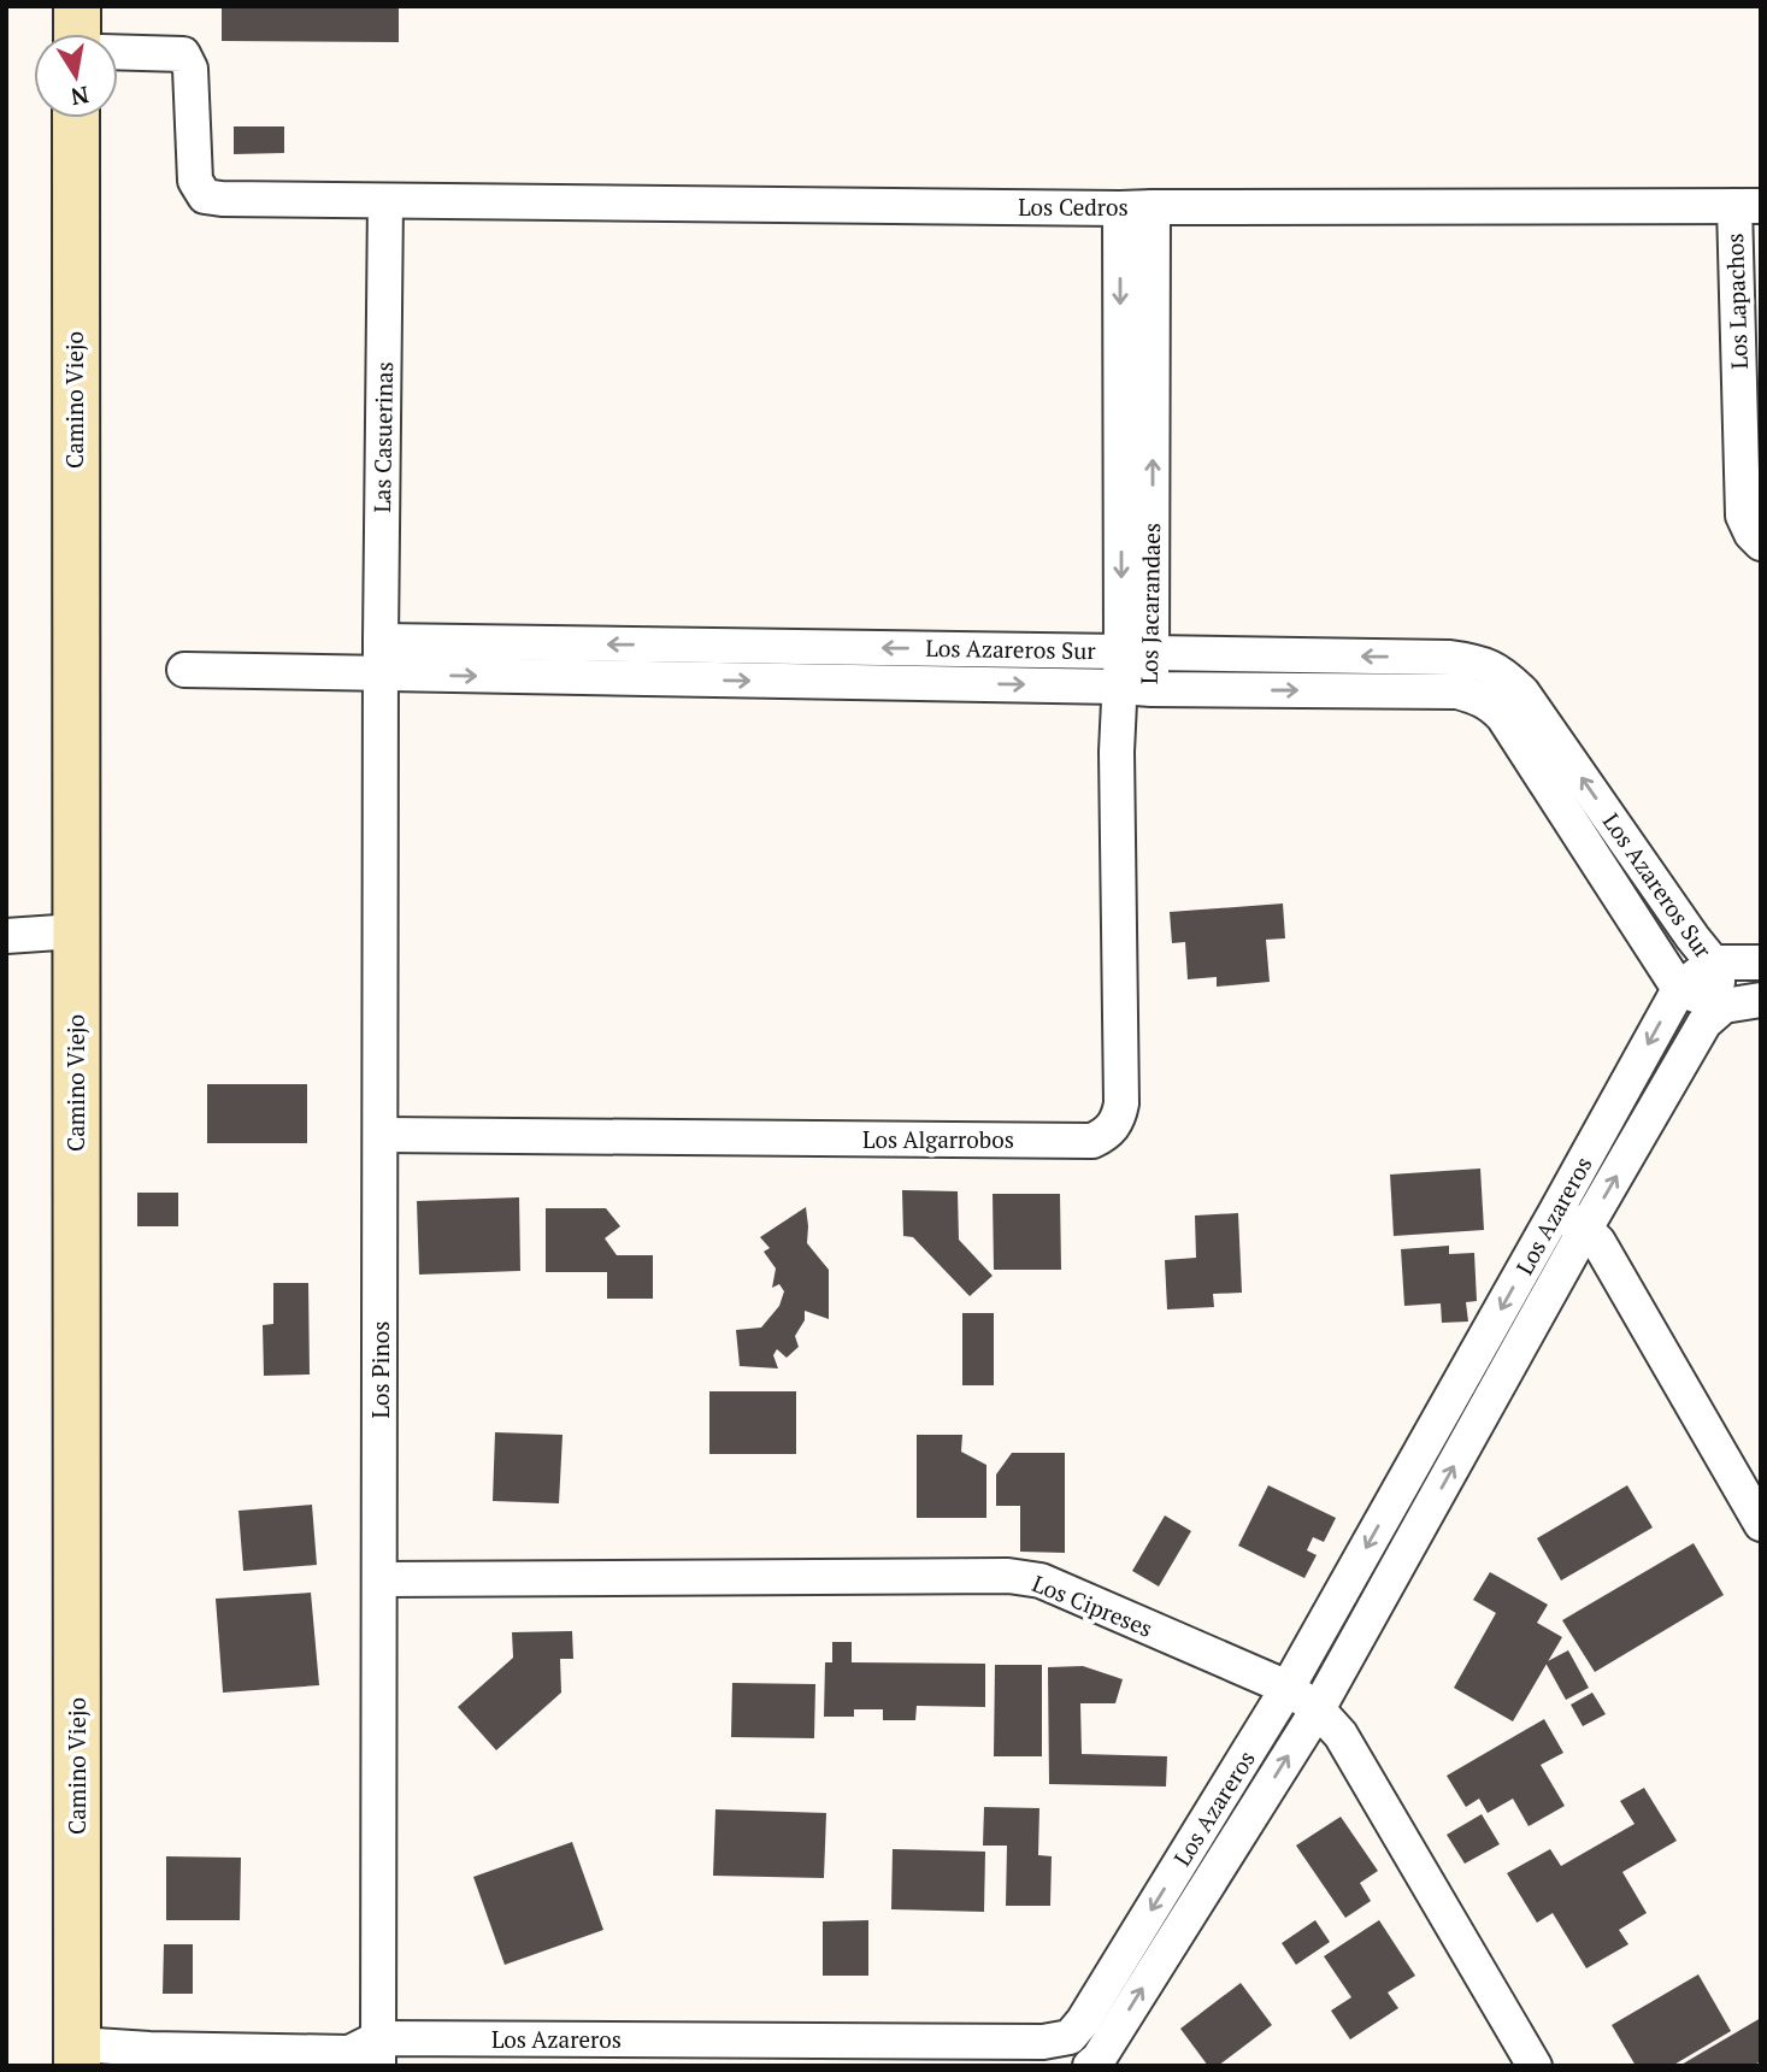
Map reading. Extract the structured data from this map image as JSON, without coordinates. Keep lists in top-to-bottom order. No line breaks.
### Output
{"streets":{"main road":["Camino Viejo"],"street":["Los Cedros","Los Lapachos","Las Casuerinas","Los Jacarandaes","Los Azareros Sur","Los Algarrobos","Los Azareros","Los Pinos","Los Cipreses"]},"crossings":[["Los Cedros","Los Lapachos"],["Los Cedros","Las Casuerinas"],["Los Cedros","Los Jacarandaes"],["Camino Viejo","Los Azareros"],["Las Casuerinas","Los Azareros Sur"],["Las Casuerinas","Los Pinos"],["Los Jacarandaes","Los Azareros Sur"],["Los Jacarandaes","Los Algarrobos"],["Los Azareros Sur","Los Azareros"],["Los Azareros Sur","Los Pinos"],["Los Algarrobos","Los Pinos"],["Los Azareros","Los Pinos"],["Los Azareros","Los Cipreses"],["Los Pinos","Los Cipreses"]],"north":"bottom"}
